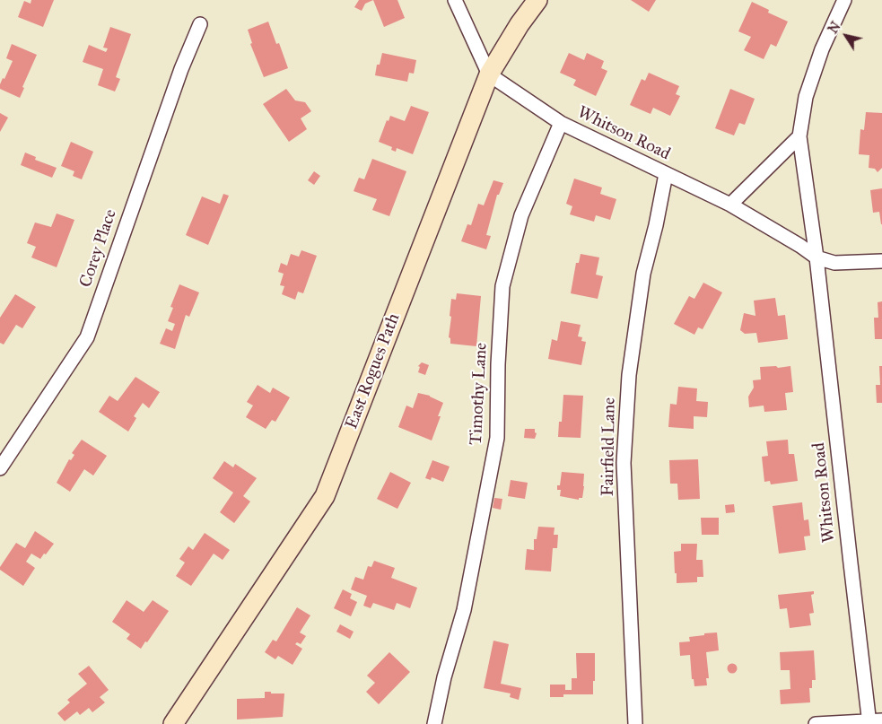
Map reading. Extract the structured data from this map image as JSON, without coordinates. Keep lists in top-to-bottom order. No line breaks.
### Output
{"streets":{"street":["Whitson Road","Corey Place","East Rogues Path","Timothy Lane","Fairfield Lane"]},"crossings":[["Whitson Road","East Rogues Path"],["Whitson Road","Timothy Lane"],["Whitson Road","Fairfield Lane"]],"north":"top left"}
